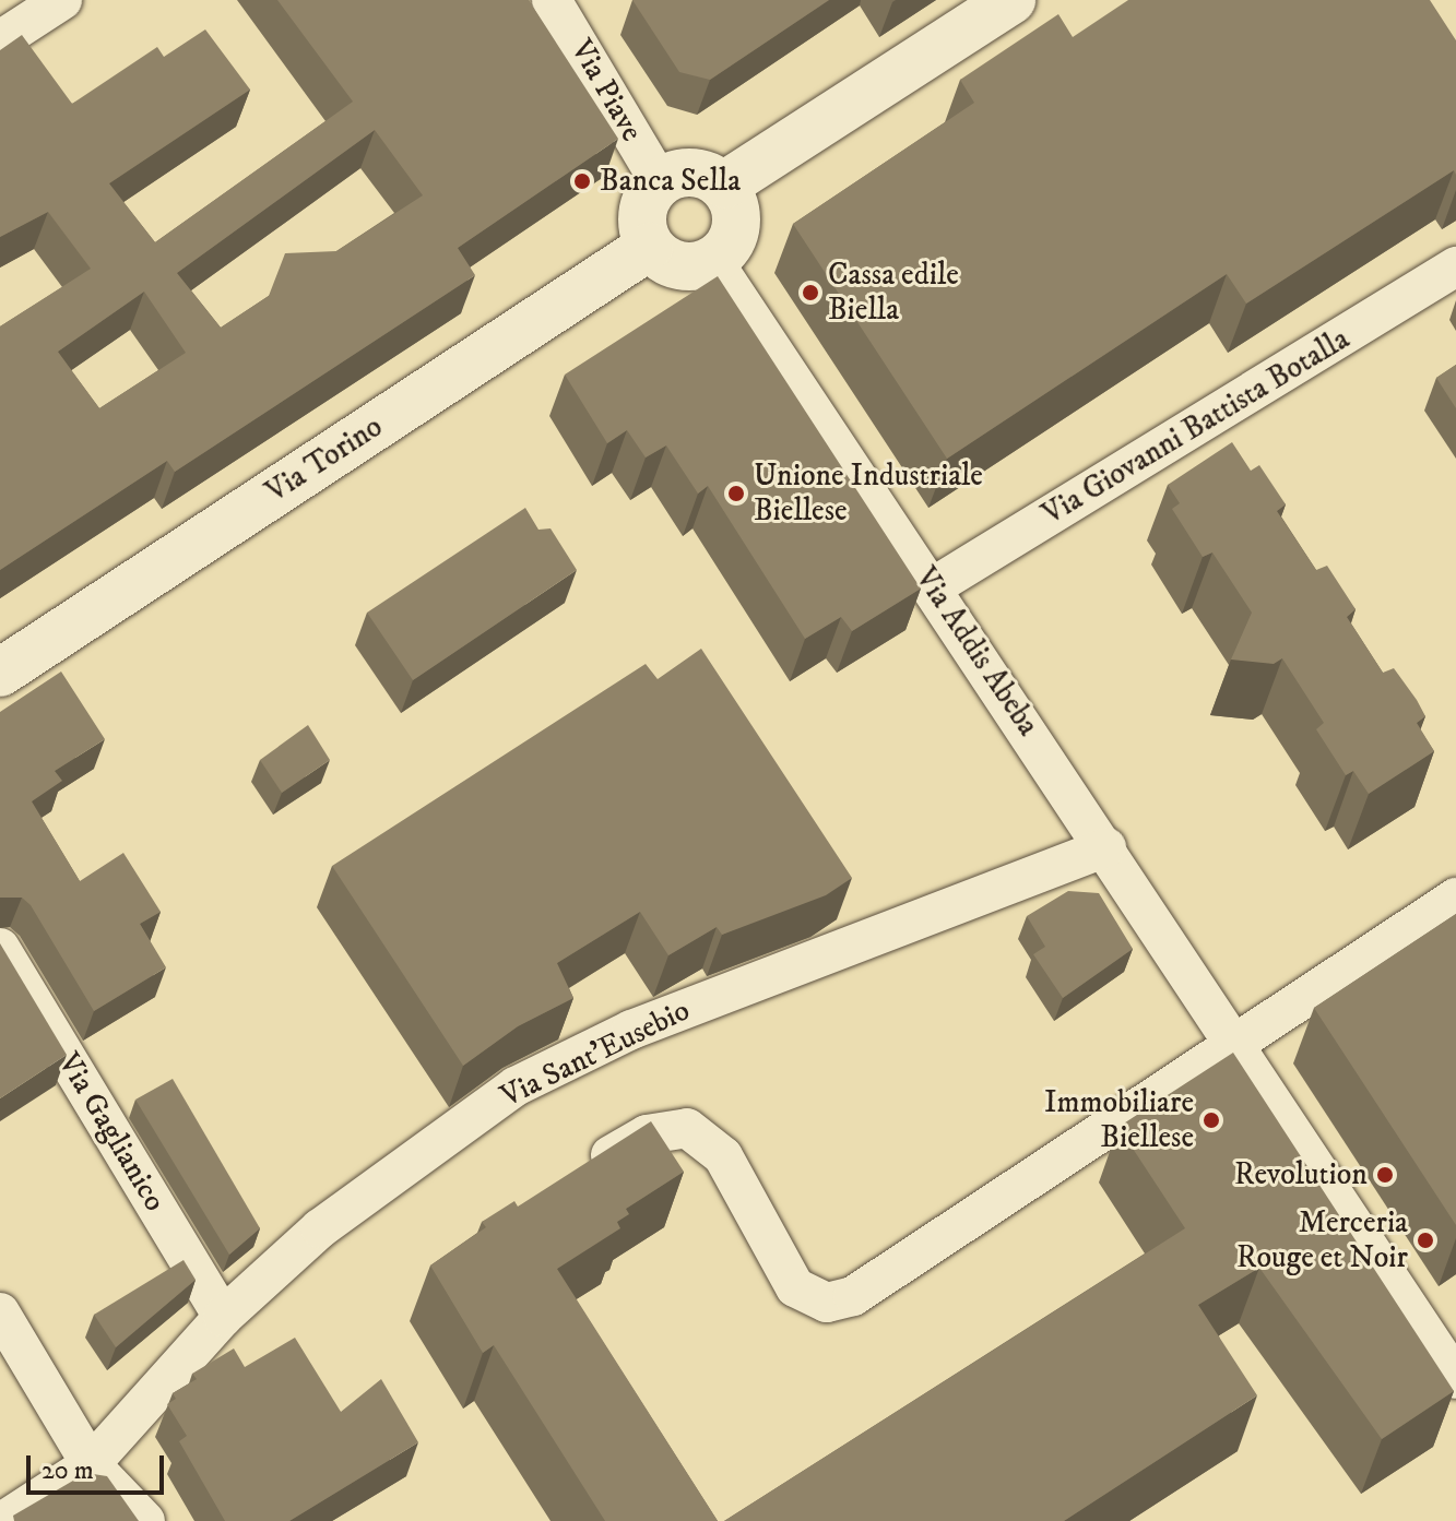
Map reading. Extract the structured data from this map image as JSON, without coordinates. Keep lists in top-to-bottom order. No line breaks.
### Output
{"streets":{"street":["Via Piave","Via Giovanni Battista Botalla","Via Torino","Via Addis Abeba","Via Sant'Eusebio","Via Gaglianico"]},"crossings":[["Via Piave","Via Torino"],["Via Piave","Via Addis Abeba"],["Via Giovanni Battista Botalla","Via Addis Abeba"],["Via Torino","Via Addis Abeba"],["Via Addis Abeba","Via Sant'Eusebio"],["Via Sant'Eusebio","Via Gaglianico"]],"places":["Banca Sella","Cassa edile Biella","Unione Industriale Biellese","Immobiliare Biellese","Revolution","Merceria Rouge et Noir"],"scale_bar":"20 m"}
